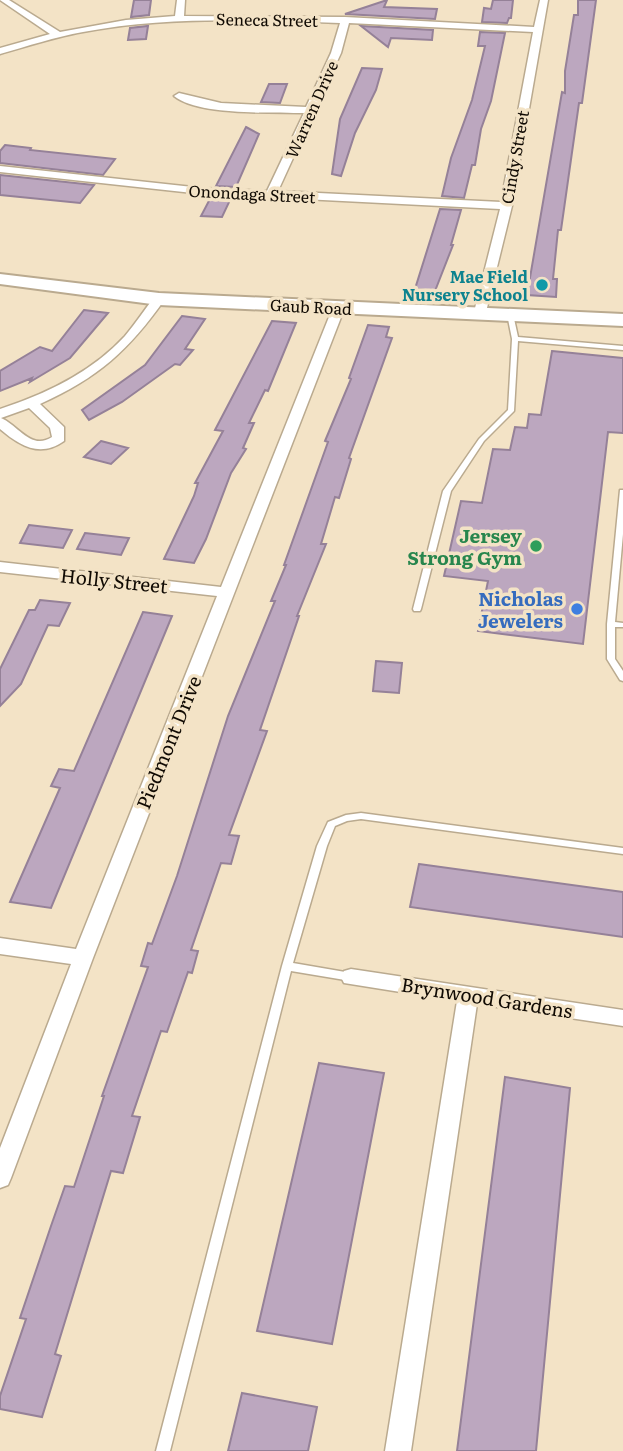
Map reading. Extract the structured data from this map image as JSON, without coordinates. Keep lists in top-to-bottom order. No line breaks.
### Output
{"streets":{"street":["Seneca Street","Warren Drive","Cindy Street","Onondaga Street","Gaub Road","Holly Street","Piedmont Drive","Brynwood Gardens"]},"crossings":[["Seneca Street","Warren Drive"],["Seneca Street","Cindy Street"],["Warren Drive","Onondaga Street"],["Cindy Street","Onondaga Street"],["Cindy Street","Gaub Road"],["Gaub Road","Piedmont Drive"],["Holly Street","Piedmont Drive"]],"places":["Mae Field Nursery School","Jersey Strong Gym","Nicholas Jewelers"]}
